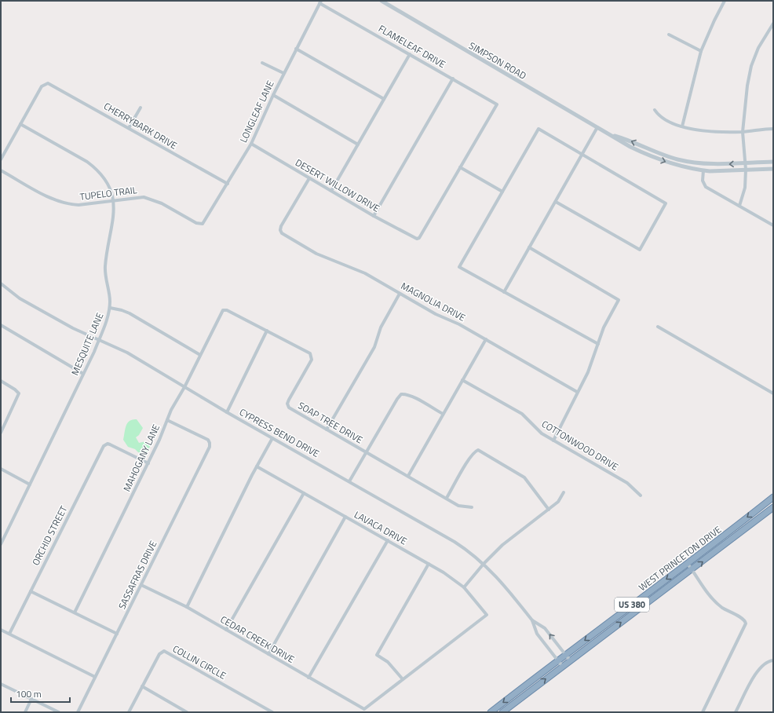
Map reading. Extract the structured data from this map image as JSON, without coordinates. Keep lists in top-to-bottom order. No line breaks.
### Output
{"streets":{"highway":["WEST PRINCETON DRIVE","US 380"],"street":["FLAMELEAF DRIVE","SIMPSON ROAD","LONGLEAF LANE","CHERRYBARK DRIVE","DESERT WILLOW DRIVE","TUPELO TRAIL","MAGNOLIA DRIVE","MESQUITE LANE","SOAP TREE DRIVE","CYPRESS BEND DRIVE","COTTONWOOD DRIVE","MAHOGANY LANE","LAVACA DRIVE","ORCHID STREET","SASSAFRAS DRIVE","CEDAR CREEK DRIVE","COLLIN CIRCLE"]},"crossings":[["FLAMELEAF DRIVE","LONGLEAF LANE"],["FLAMELEAF DRIVE","DESERT WILLOW DRIVE"],["LONGLEAF LANE","CHERRYBARK DRIVE"],["LONGLEAF LANE","DESERT WILLOW DRIVE"],["LONGLEAF LANE","TUPELO TRAIL"],["CHERRYBARK DRIVE","MESQUITE LANE"],["DESERT WILLOW DRIVE","MAGNOLIA DRIVE"],["TUPELO TRAIL","MESQUITE LANE"],["MESQUITE LANE","CYPRESS BEND DRIVE"],["SOAP TREE DRIVE","MAHOGANY LANE"],["CYPRESS BEND DRIVE","MAHOGANY LANE"],["CYPRESS BEND DRIVE","WEST PRINCETON DRIVE"],["MAHOGANY LANE","ORCHID STREET"],["MAHOGANY LANE","SASSAFRAS DRIVE"],["LAVACA DRIVE","CEDAR CREEK DRIVE"],["SASSAFRAS DRIVE","CEDAR CREEK DRIVE"]],"scale_bar":"100 m"}
